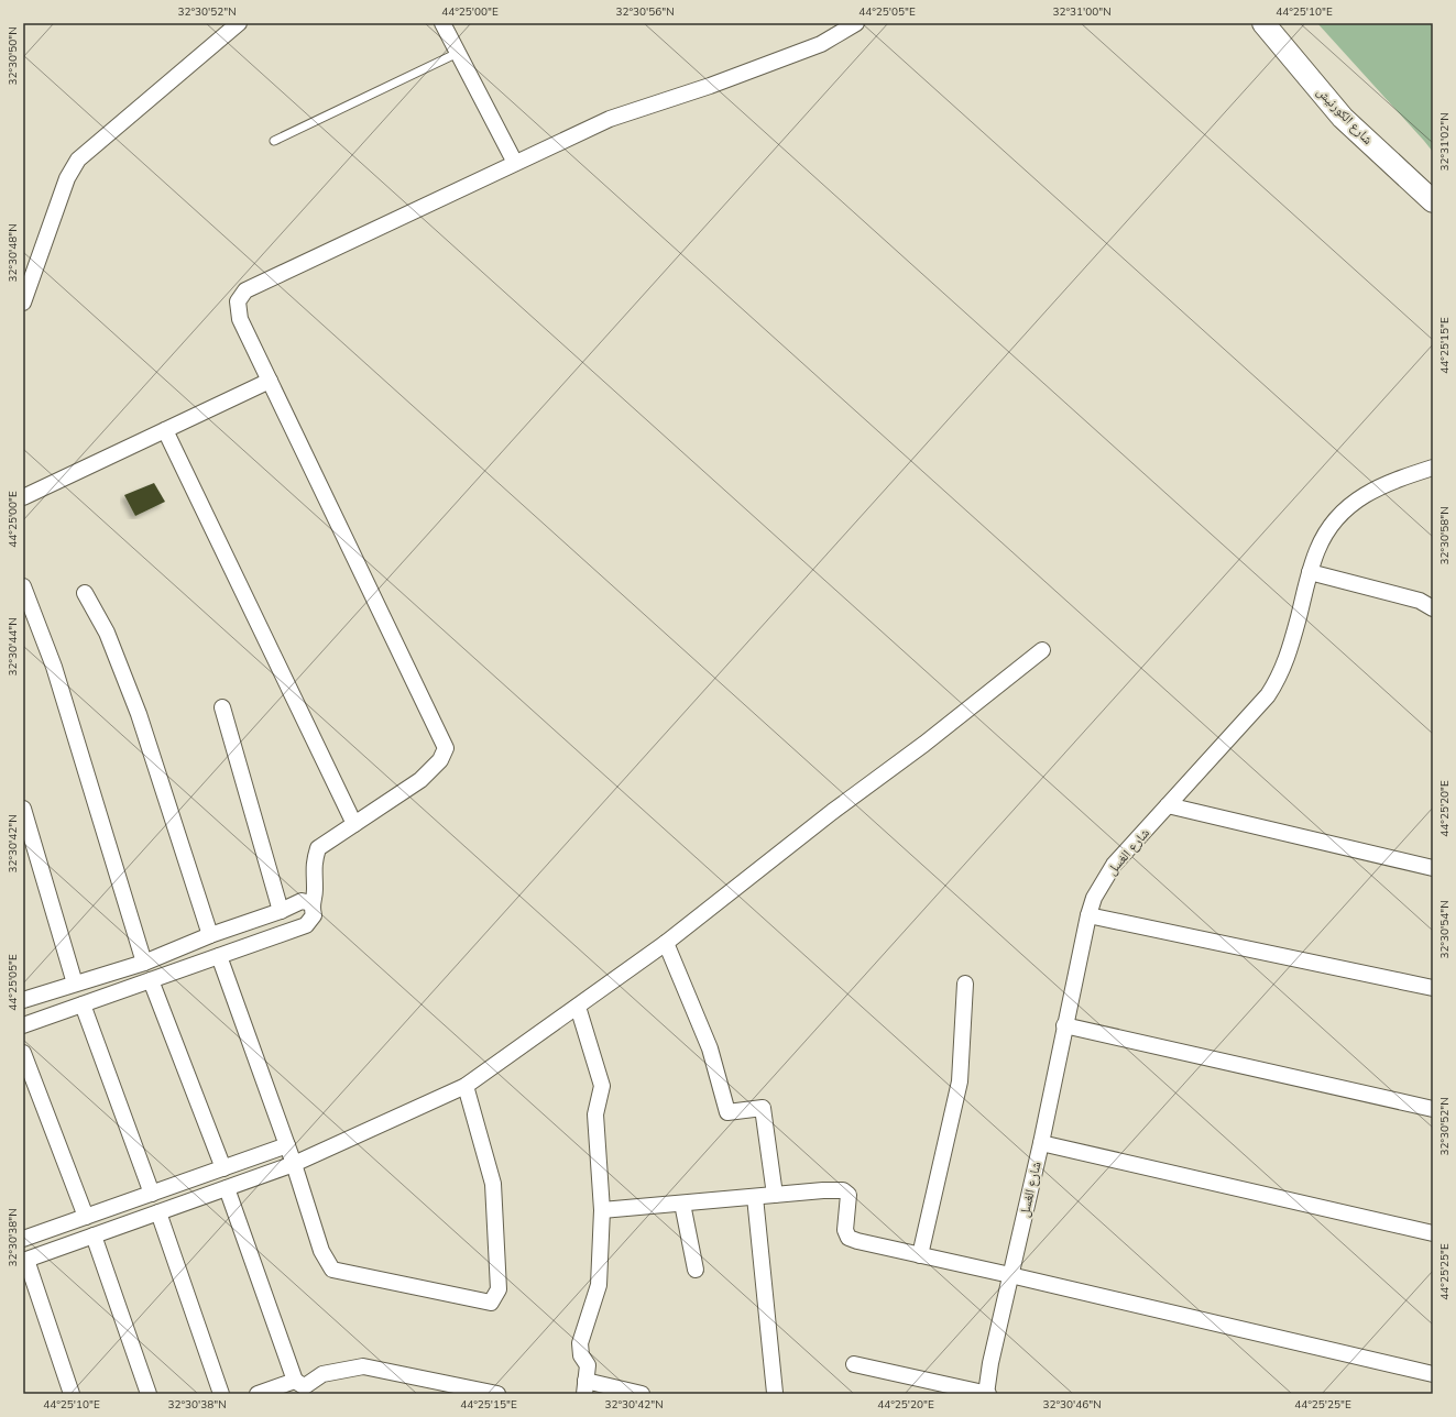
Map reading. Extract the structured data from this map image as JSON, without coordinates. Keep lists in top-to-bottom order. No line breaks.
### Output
{"streets":{"street":["شارع الكورنيش","شارع الغسل"]},"coordinates":["32°30'52\"N","44°25'00\"E","32°30'56\"N","44°25'05\"E","32°31'00\"N","44°25'10\"E","32°30'50\"N","32°31'02\"N","32°30'48\"N","44°25'15\"E","32°30'58\"N","32°30'44\"N","44°25'20\"E","32°30'42\"N","32°30'54\"N","32°30'38\"N","44°25'25\"E","32°30'46\"N"]}
